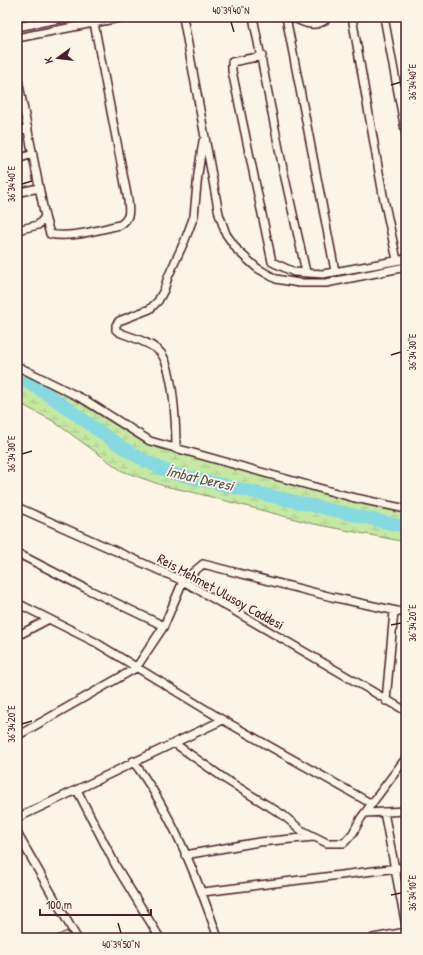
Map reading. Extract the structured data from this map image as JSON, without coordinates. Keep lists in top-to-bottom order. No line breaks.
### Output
{"streets":{"street":["Reis Mehmet Ulusoy Caddesi"]},"water":["İmbat Deresi"],"scale_bar":"100 m","north":"left","coordinates":["40°39'40\"N","36°34'40\"E","36°34'30\"E","36°34'20\"E","36°34'10\"E","40°39'50\"N"]}
